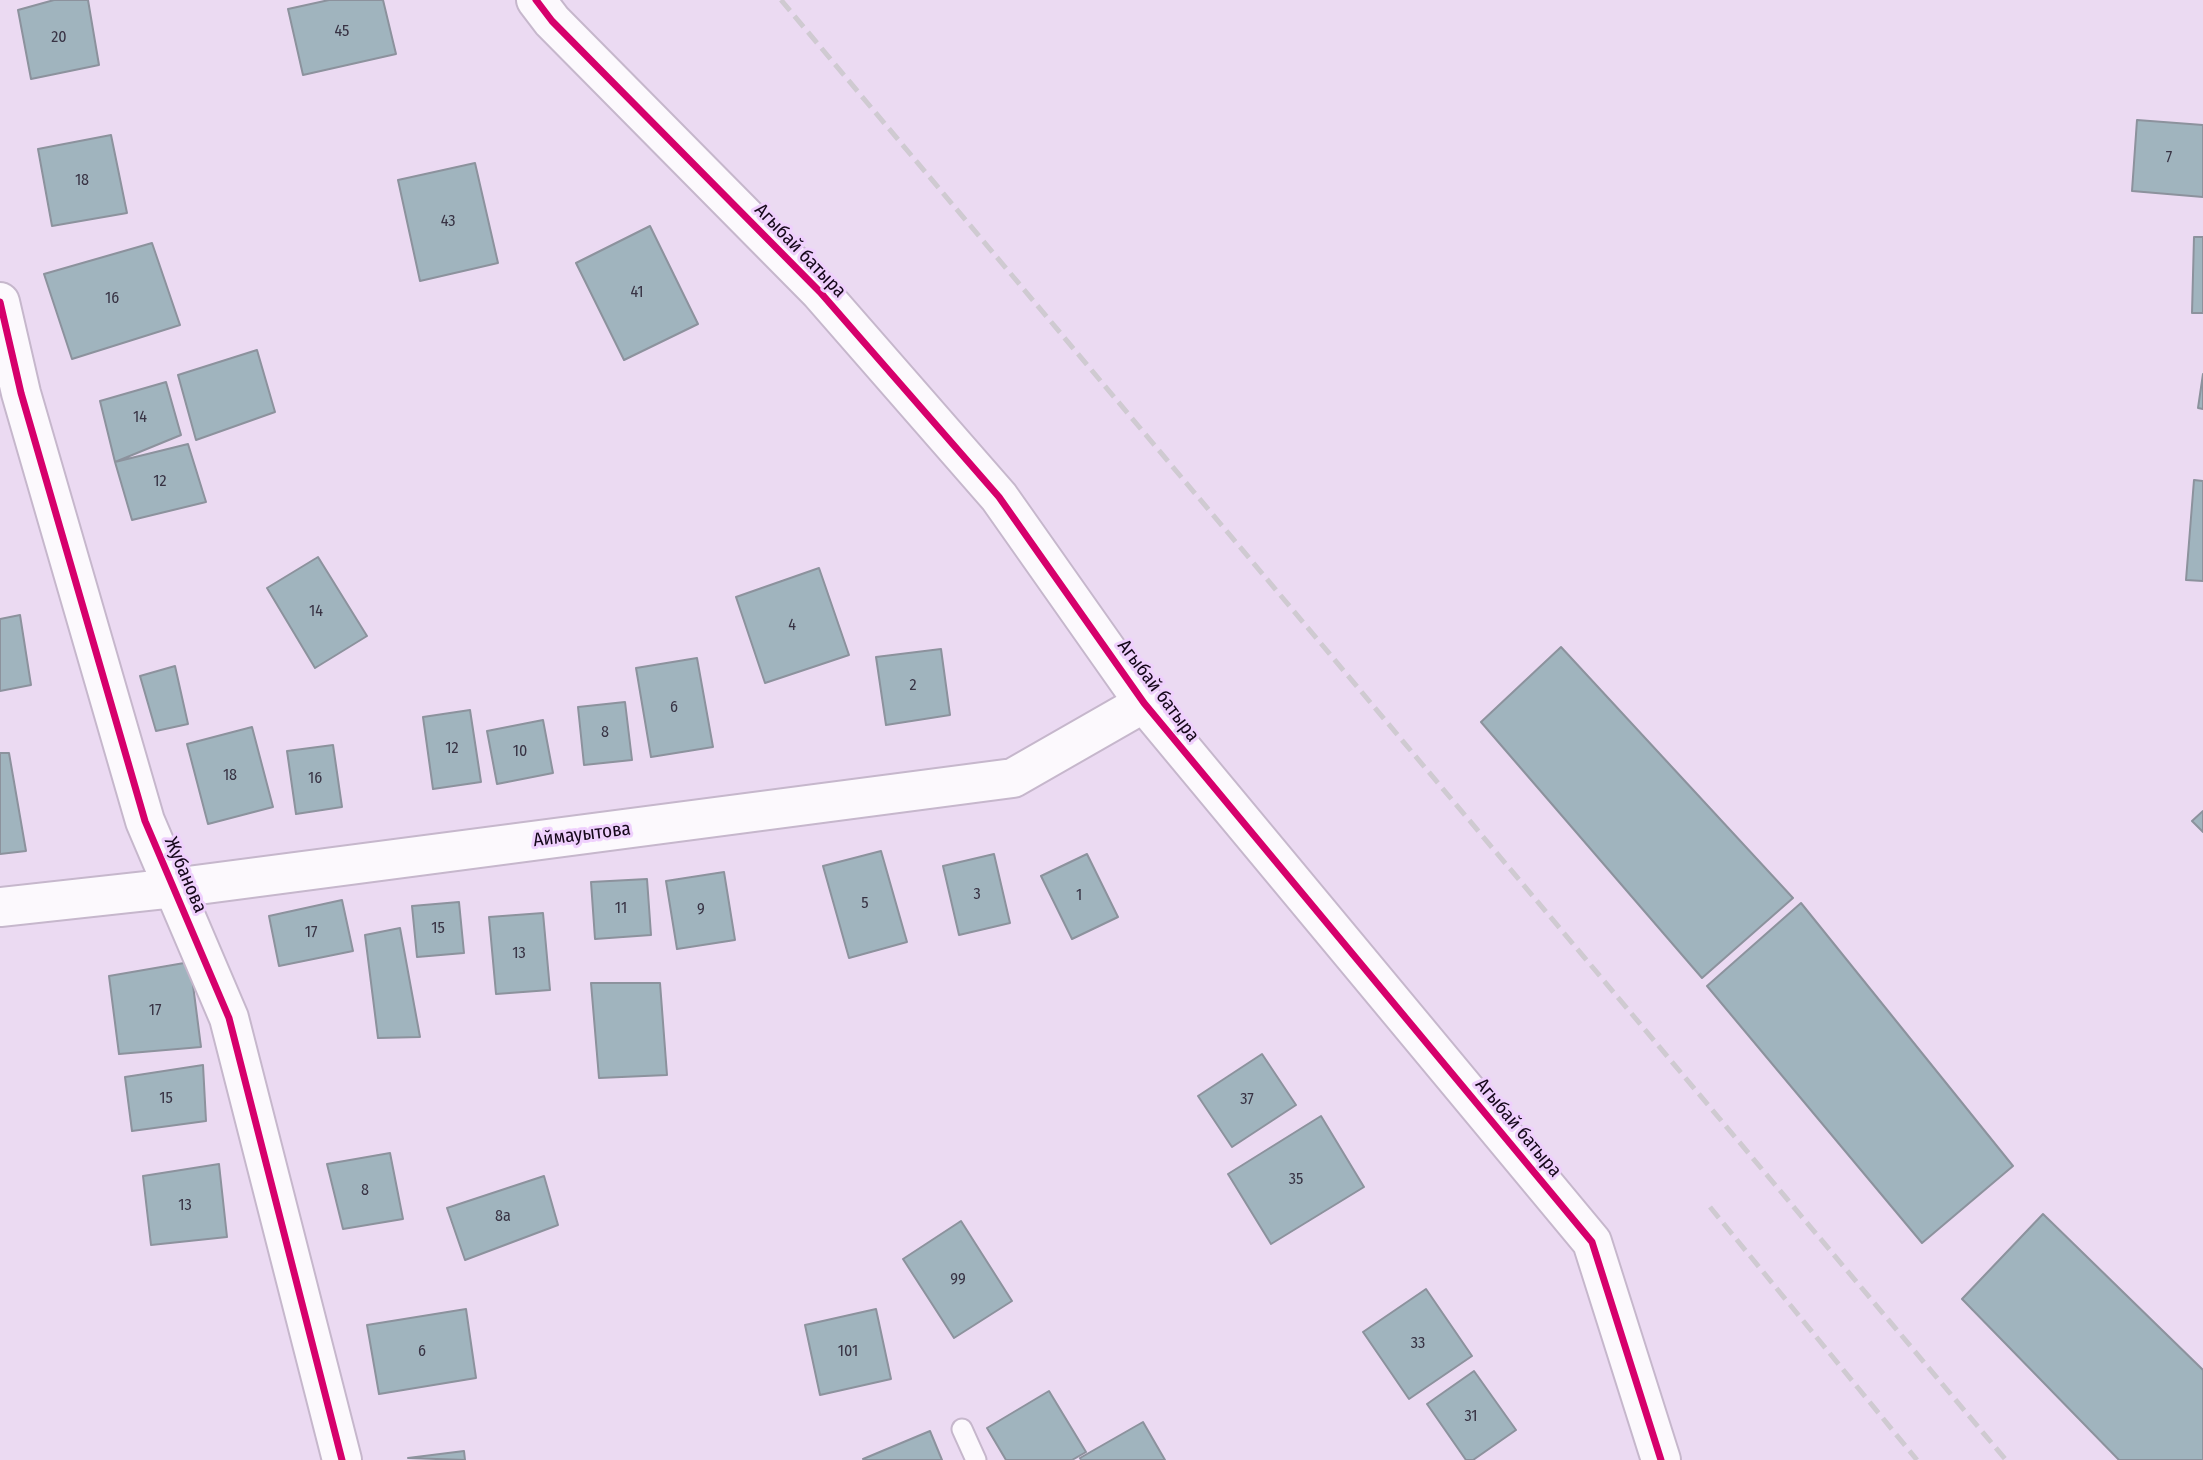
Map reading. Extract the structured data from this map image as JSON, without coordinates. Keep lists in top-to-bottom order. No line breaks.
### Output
{"streets":{"street":["Агыбай батыра","Аймауытова","Жубанова"]},"crossings":[["Агыбай батыра","Аймауытова"],["Аймауытова","Жубанова"]],"house_numbers":["45","20","7","18","43","41","16","14","12","14","4","2","6","8","12","10","18","16","3","1","5","11","9","15","17","13","17","15","37","35","8","13","8а","99","33","6","101","31"]}
